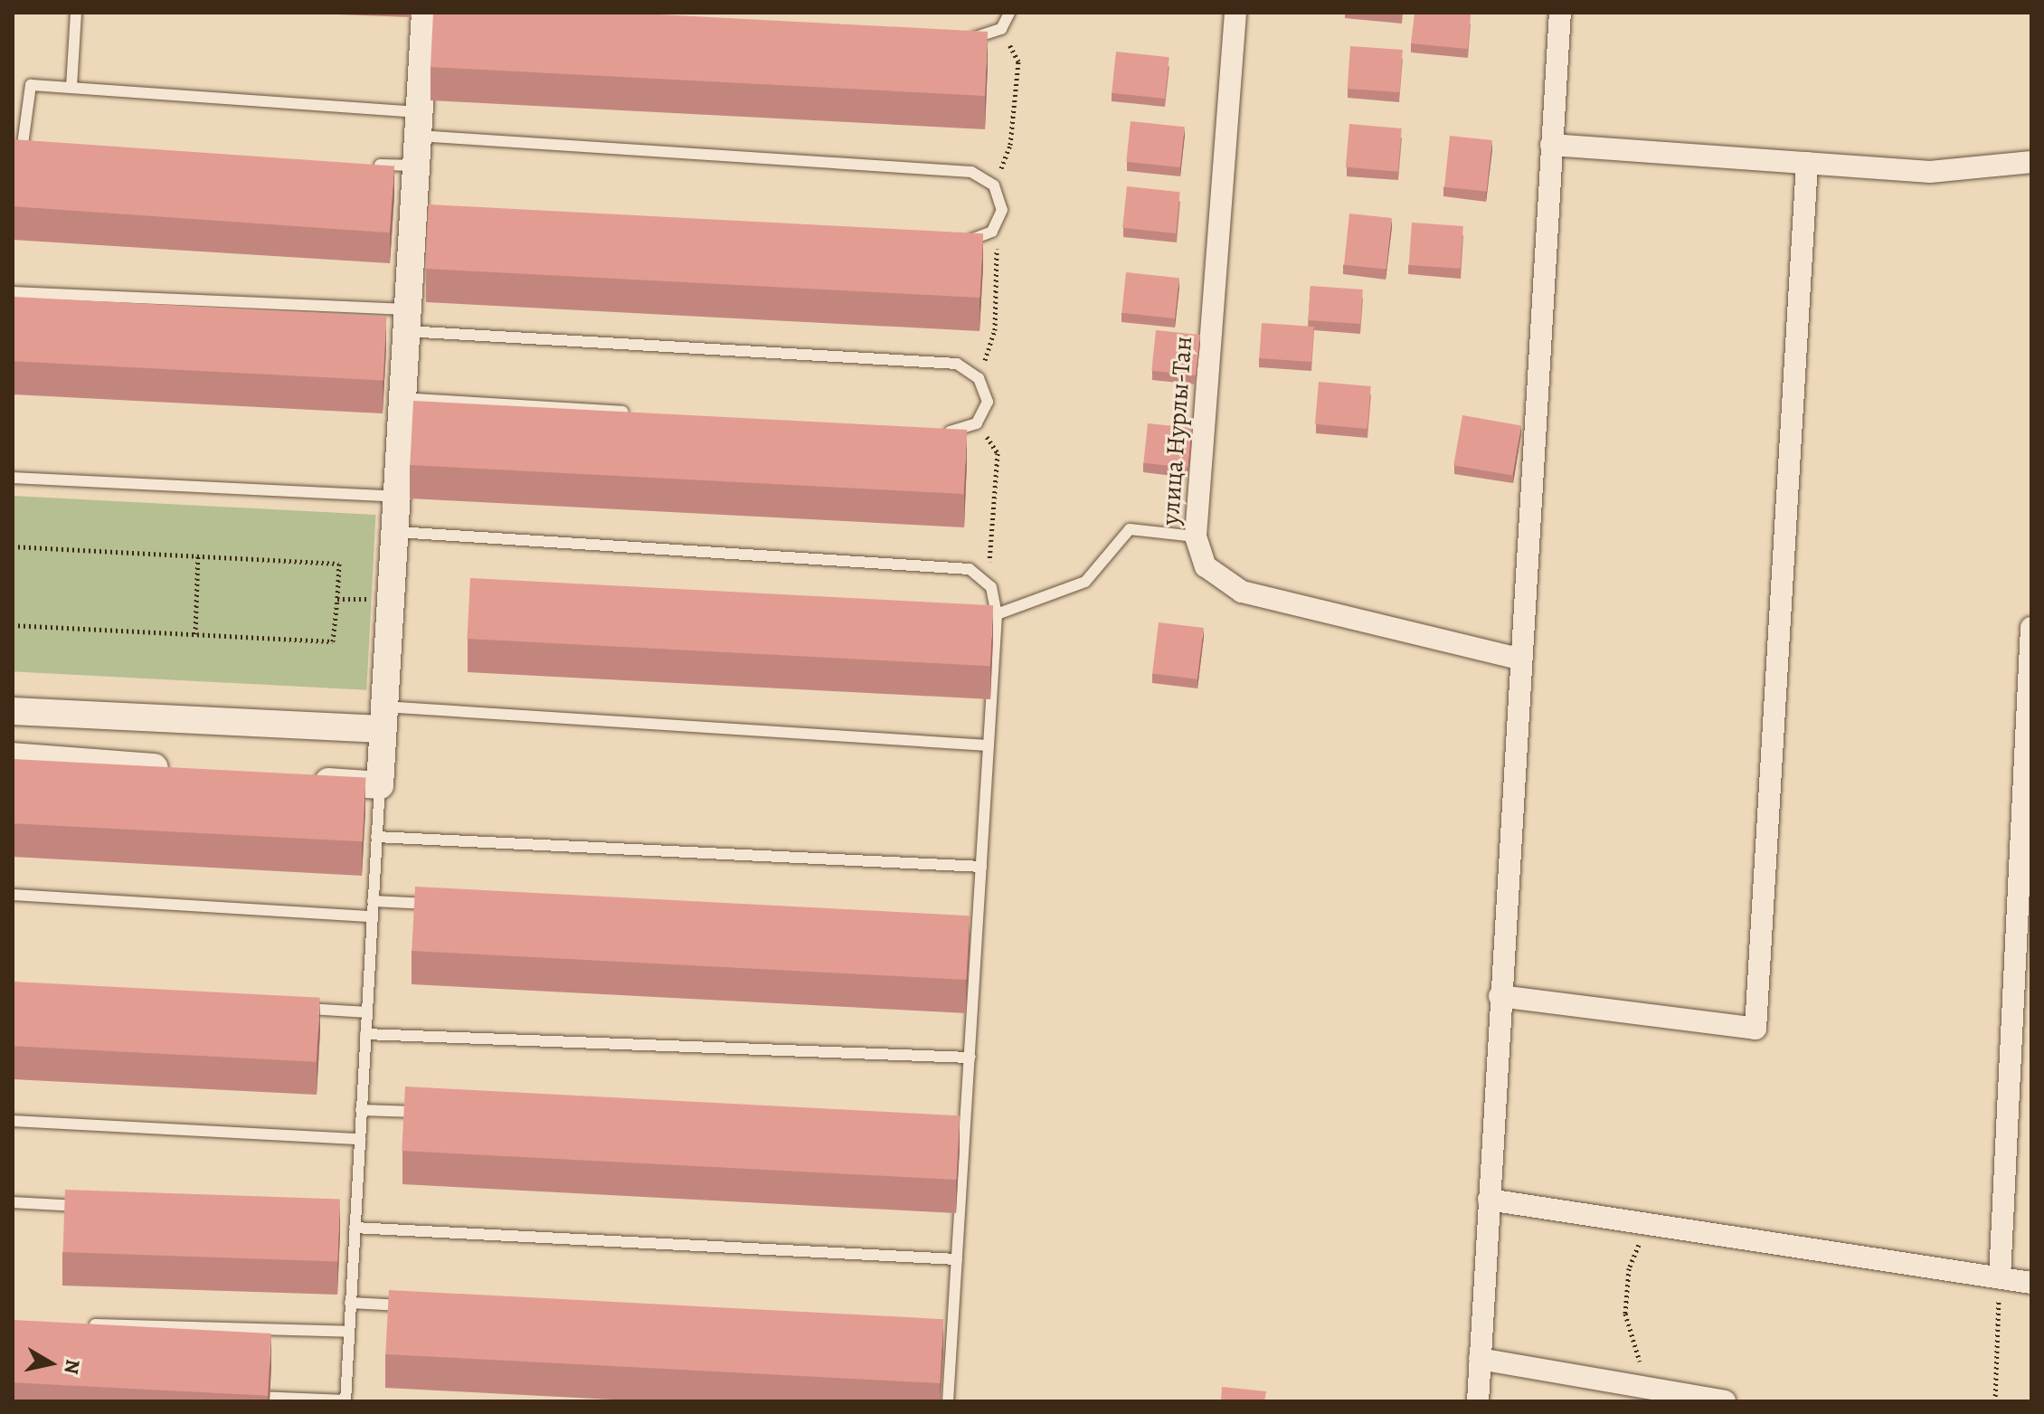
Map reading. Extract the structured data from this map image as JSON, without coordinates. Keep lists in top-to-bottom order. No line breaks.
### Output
{"streets":{"street":["улица Нурлы-Тан"]},"north":"right"}
